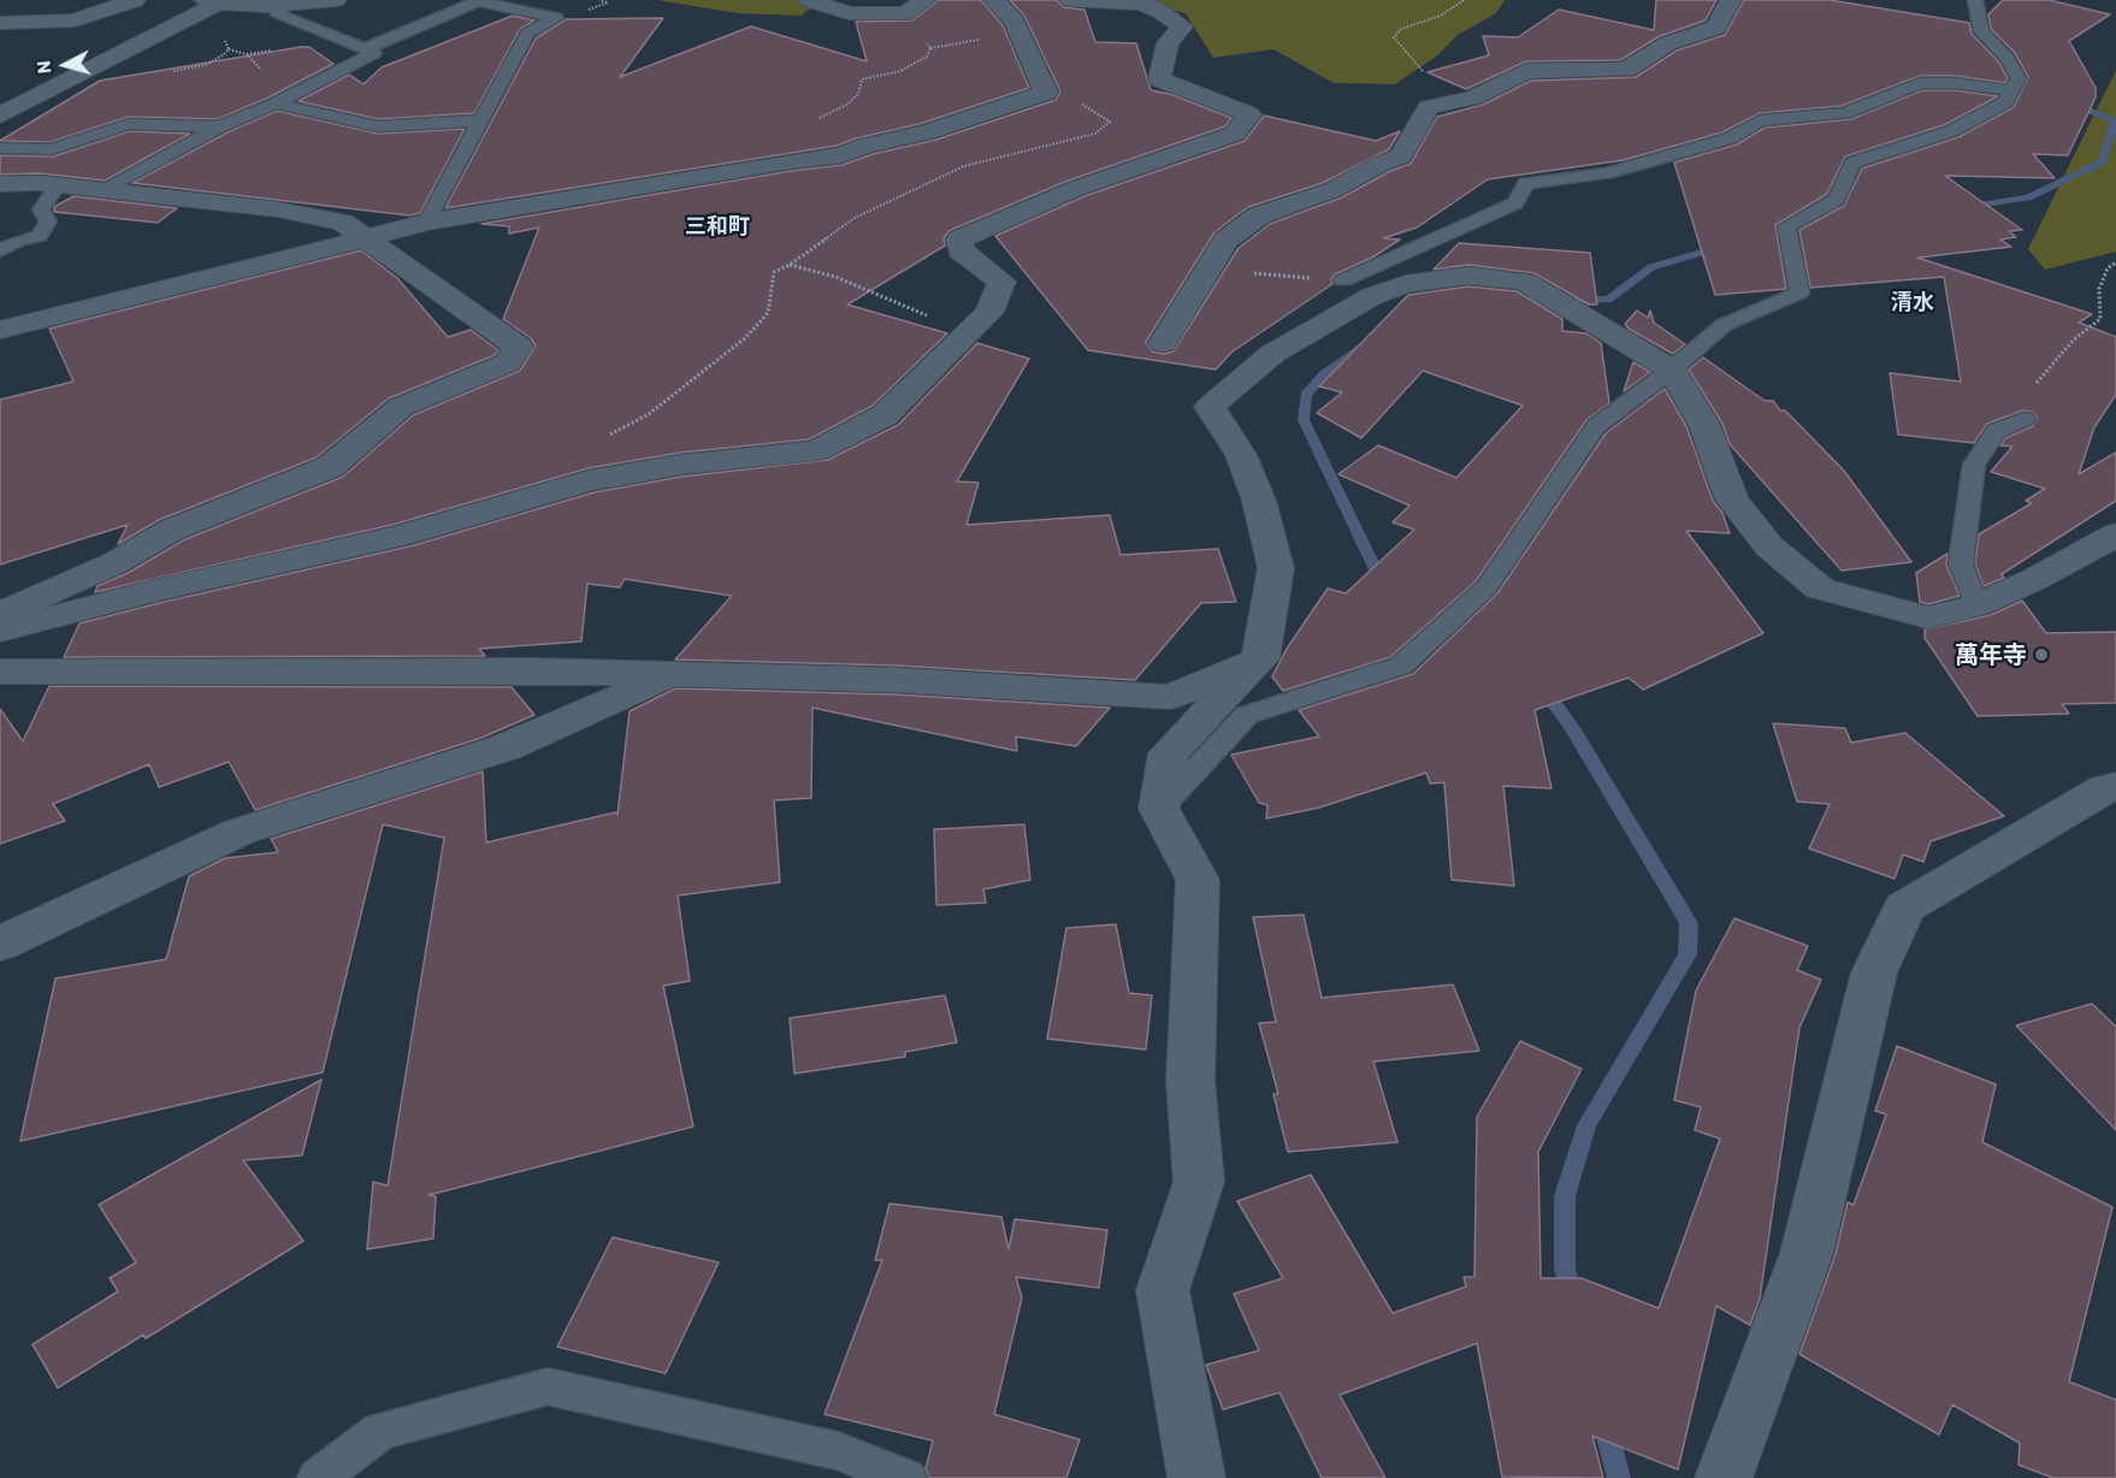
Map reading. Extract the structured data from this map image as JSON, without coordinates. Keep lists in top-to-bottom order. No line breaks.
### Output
{"districts":["三和町","清水"],"places":["萬年寺"],"north":"left"}
